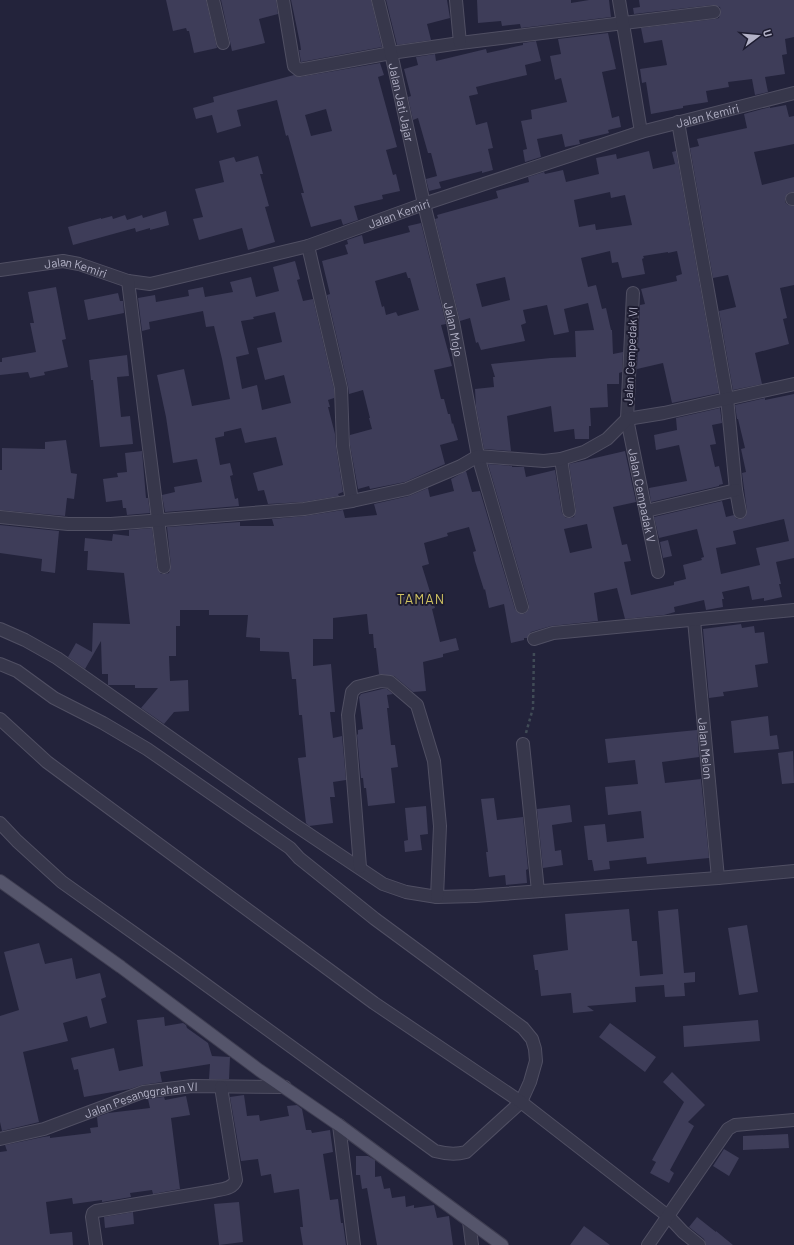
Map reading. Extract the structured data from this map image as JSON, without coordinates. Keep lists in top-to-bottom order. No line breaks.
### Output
{"streets":{"street":["Jalan Jati Jajar","Jalan Kemiri","Jalan Mojo","Jalan Cempedak VI","Jalan Cempadak V","Jalan Melon","Jalan Pesanggrahan VI"]},"crossings":[["Jalan Jati Jajar","Jalan Kemiri"],["Jalan Jati Jajar","Jalan Mojo"],["Jalan Kemiri","Jalan Mojo"],["Jalan Cempedak VI","Jalan Cempadak V"]],"districts":["TAMAN"],"north":"right"}
